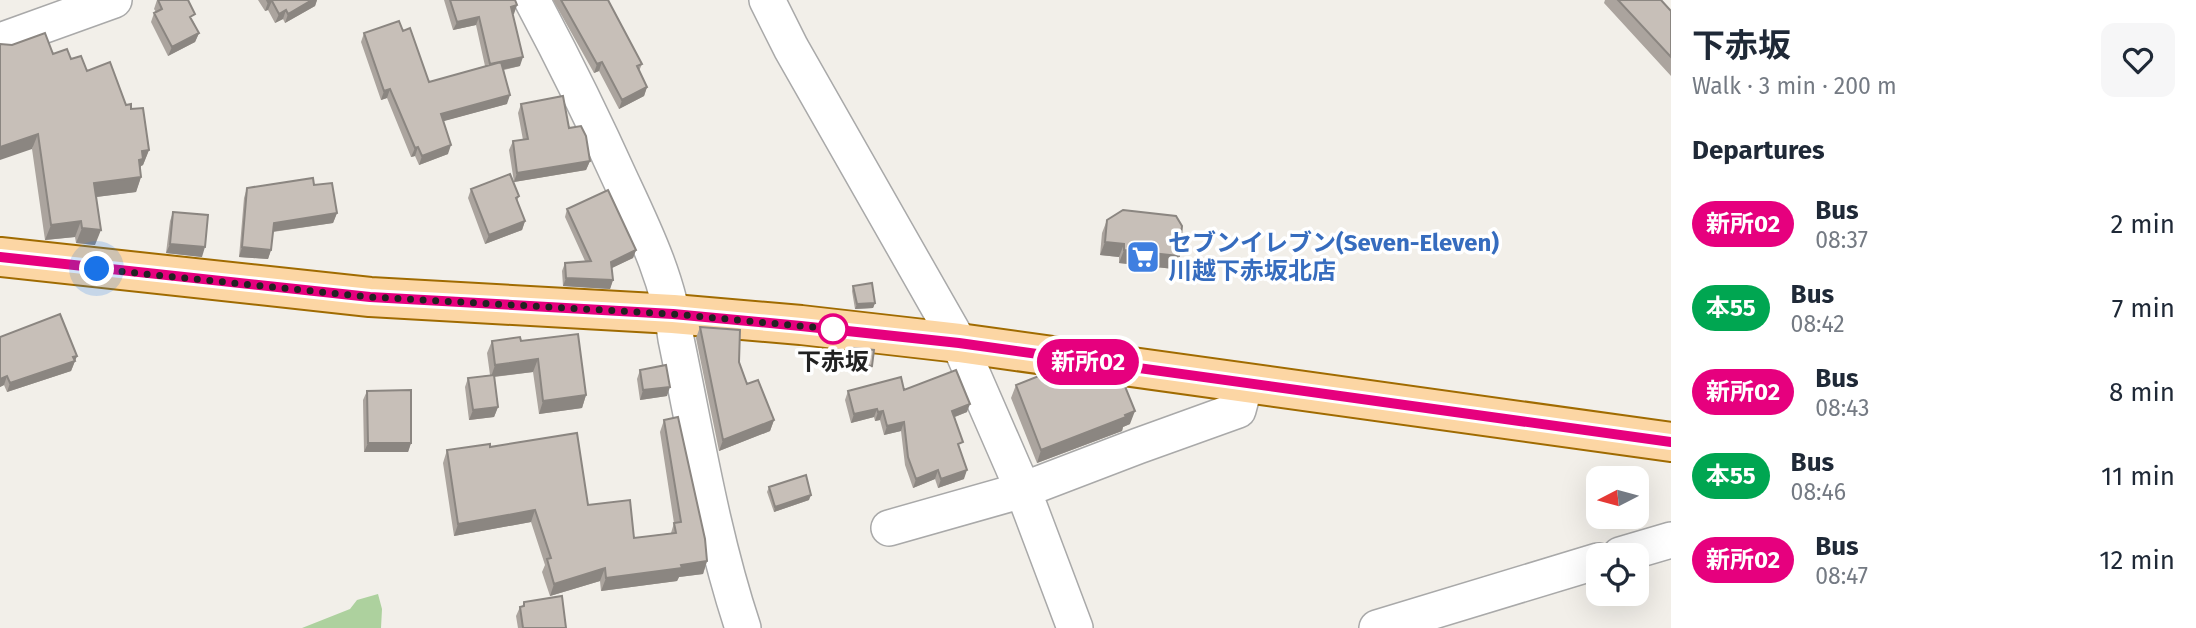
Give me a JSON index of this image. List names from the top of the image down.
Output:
{
  "places": {
    "supermarket": ["セブンイレブン(Seven-Eleven) 川越下赤坂北店"],
    "other": ["下赤坂"]
  },
  "lines": ["bus line 新所02"],
  "north": "left",
  "page": {
    "on_map": "新所02",
    "heading": [
      ["下赤坂", "Walk · 3 min · 200 m"],
      "Departures"
    ],
    "list": [
      {
        "mark": "新所02",
        "name": "Bus",
        "note": "08:37",
        "value": "2 min"
      },
      {
        "mark": "本55",
        "name": "Bus",
        "note": "08:42",
        "value": "7 min"
      },
      {
        "mark": "新所02",
        "name": "Bus",
        "note": "08:43",
        "value": "8 min"
      },
      {
        "mark": "本55",
        "name": "Bus",
        "note": "08:46",
        "value": "11 min"
      },
      {
        "mark": "新所02",
        "name": "Bus",
        "note": "08:47",
        "value": "12 min"
      }
    ]
  }
}
